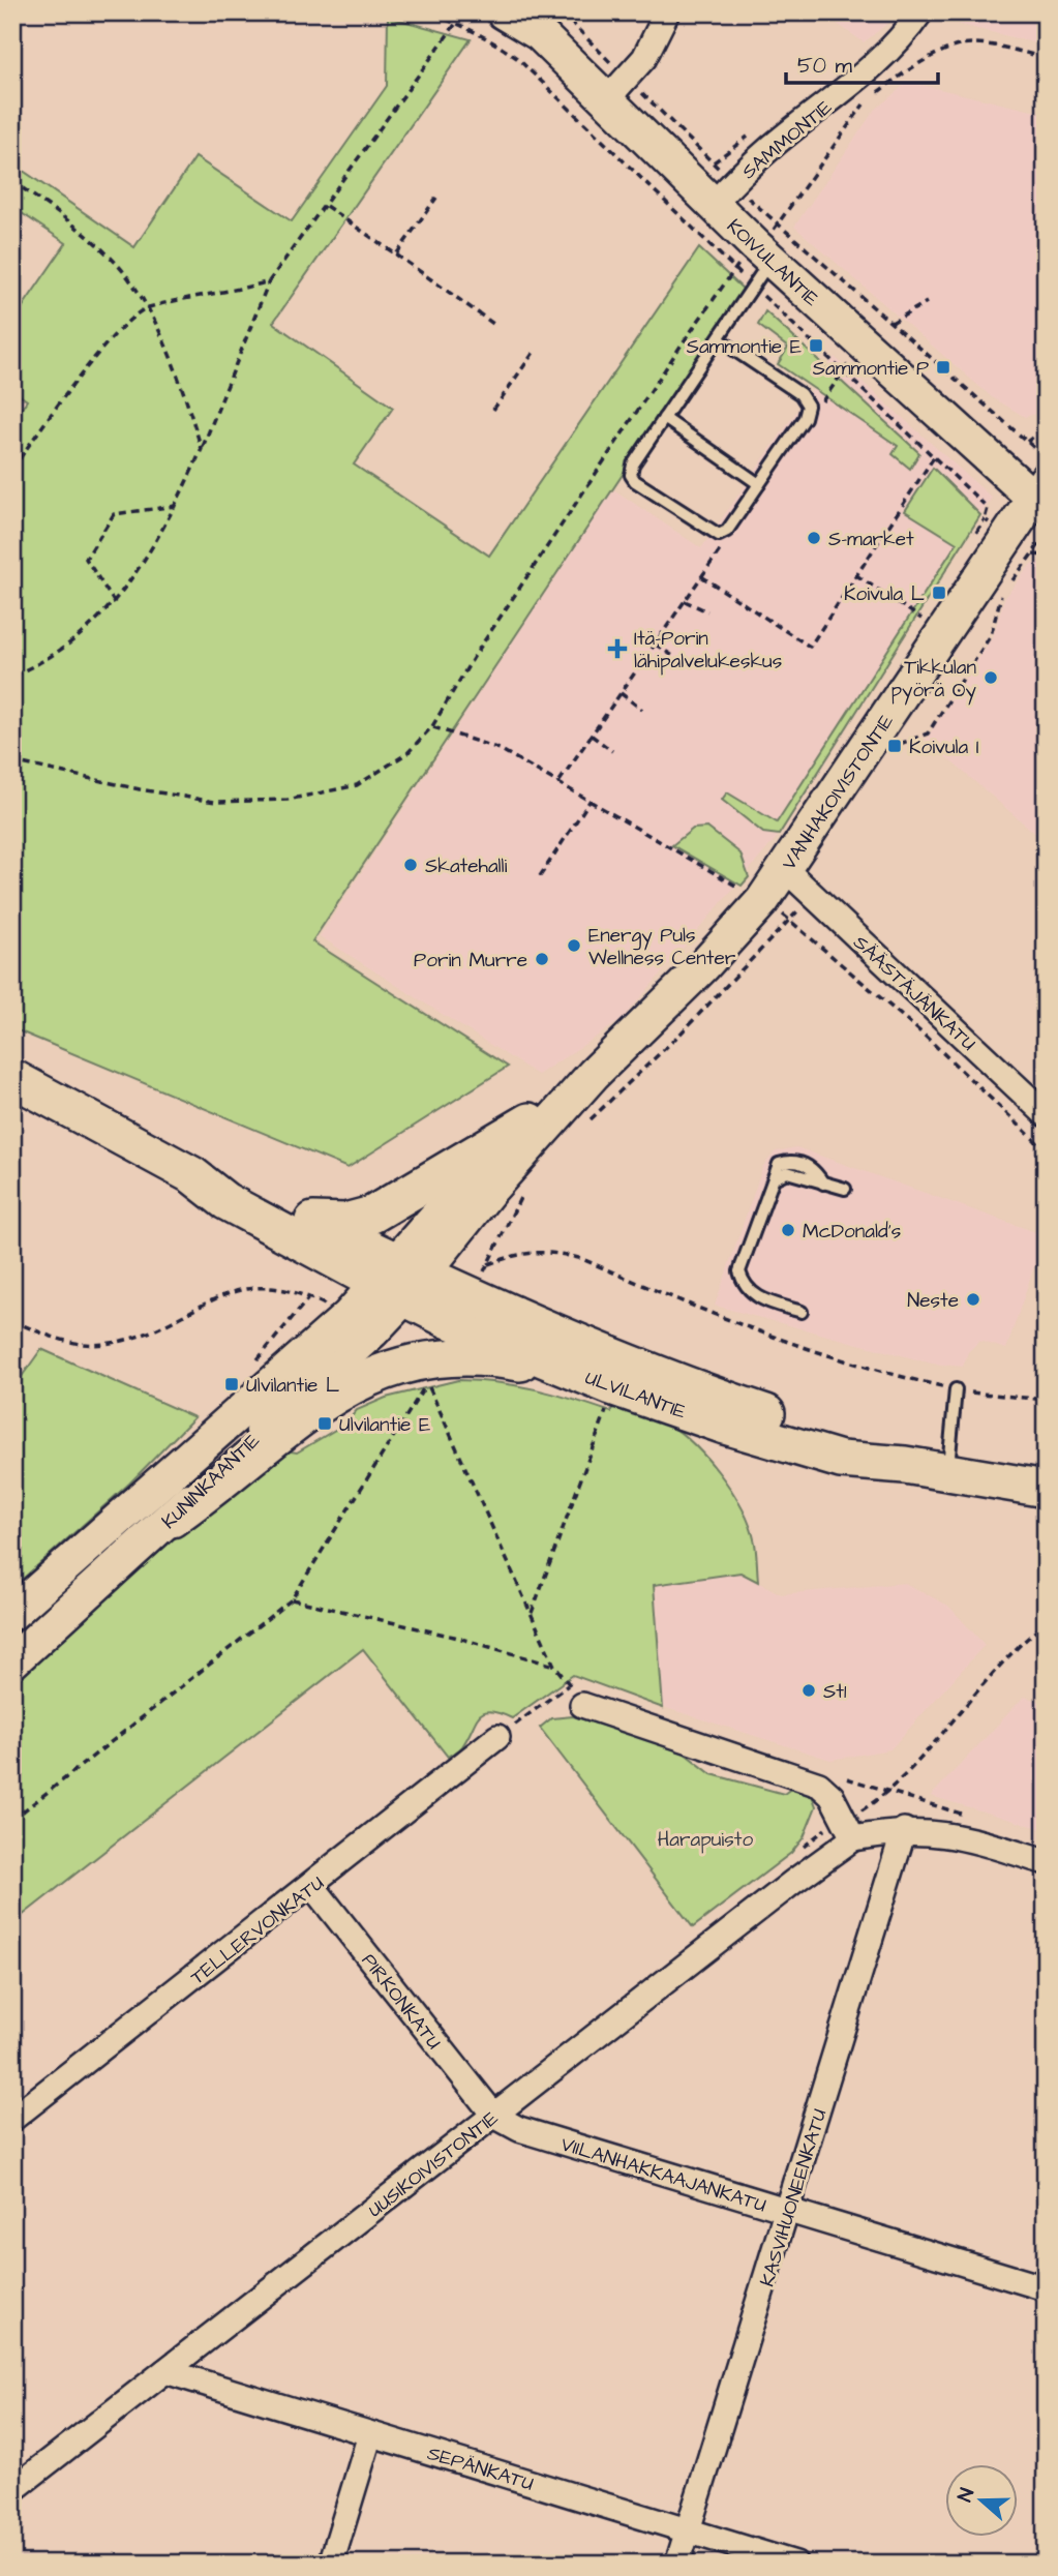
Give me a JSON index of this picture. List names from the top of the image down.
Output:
{
  "streets": {
    "main road": [
      "KOIVULANTIE",
      "VANHAKOIVISTONTIE",
      "ULVILANTIE",
      "KUNINKAANTIE"
    ],
    "street": [
      "SAMMONTIE",
      "SÄÄSTÄJÄNKATU",
      "TELLERVONKATU",
      "PIRKONKATU",
      "UUSIKOIVISTONTIE",
      "VIILANHAKKAAJANKATU",
      "KASVIHUONEENKATU",
      "SEPÄNKATU"
    ]
  },
  "crossings": [
    ["SAMMONTIE", "KOIVULANTIE"],
    ["KOIVULANTIE", "VANHAKOIVISTONTIE"],
    ["VANHAKOIVISTONTIE", "SÄÄSTÄJÄNKATU"],
    ["VANHAKOIVISTONTIE", "ULVILANTIE"],
    ["VANHAKOIVISTONTIE", "KUNINKAANTIE"],
    ["ULVILANTIE", "KUNINKAANTIE"],
    ["TELLERVONKATU", "PIRKONKATU"],
    ["PIRKONKATU", "UUSIKOIVISTONTIE"],
    ["PIRKONKATU", "VIILANHAKKAAJANKATU"],
    ["UUSIKOIVISTONTIE", "VIILANHAKKAAJANKATU"],
    ["UUSIKOIVISTONTIE", "SEPÄNKATU"],
    ["VIILANHAKKAAJANKATU", "KASVIHUONEENKATU"],
    ["KASVIHUONEENKATU", "SEPÄNKATU"]
  ],
  "parks": ["Harapuisto"],
  "places": {
    "transit": [
      "Sammontie E",
      "Sammontie P",
      "Koivula L",
      "Koivula I",
      "Ulvilantie L",
      "Ulvilantie E"
    ],
    "other": [
      "S-market",
      "Tikkulan pyörä Oy",
      "Skatehalli",
      "Energy Puls Wellness Center",
      "Porin Murre",
      "McDonald's",
      "Neste",
      "St1"
    ],
    "health": ["Itä-Porin lähipalvelukeskus"]
  },
  "scale_bar": "50 m",
  "north": "left"
}
